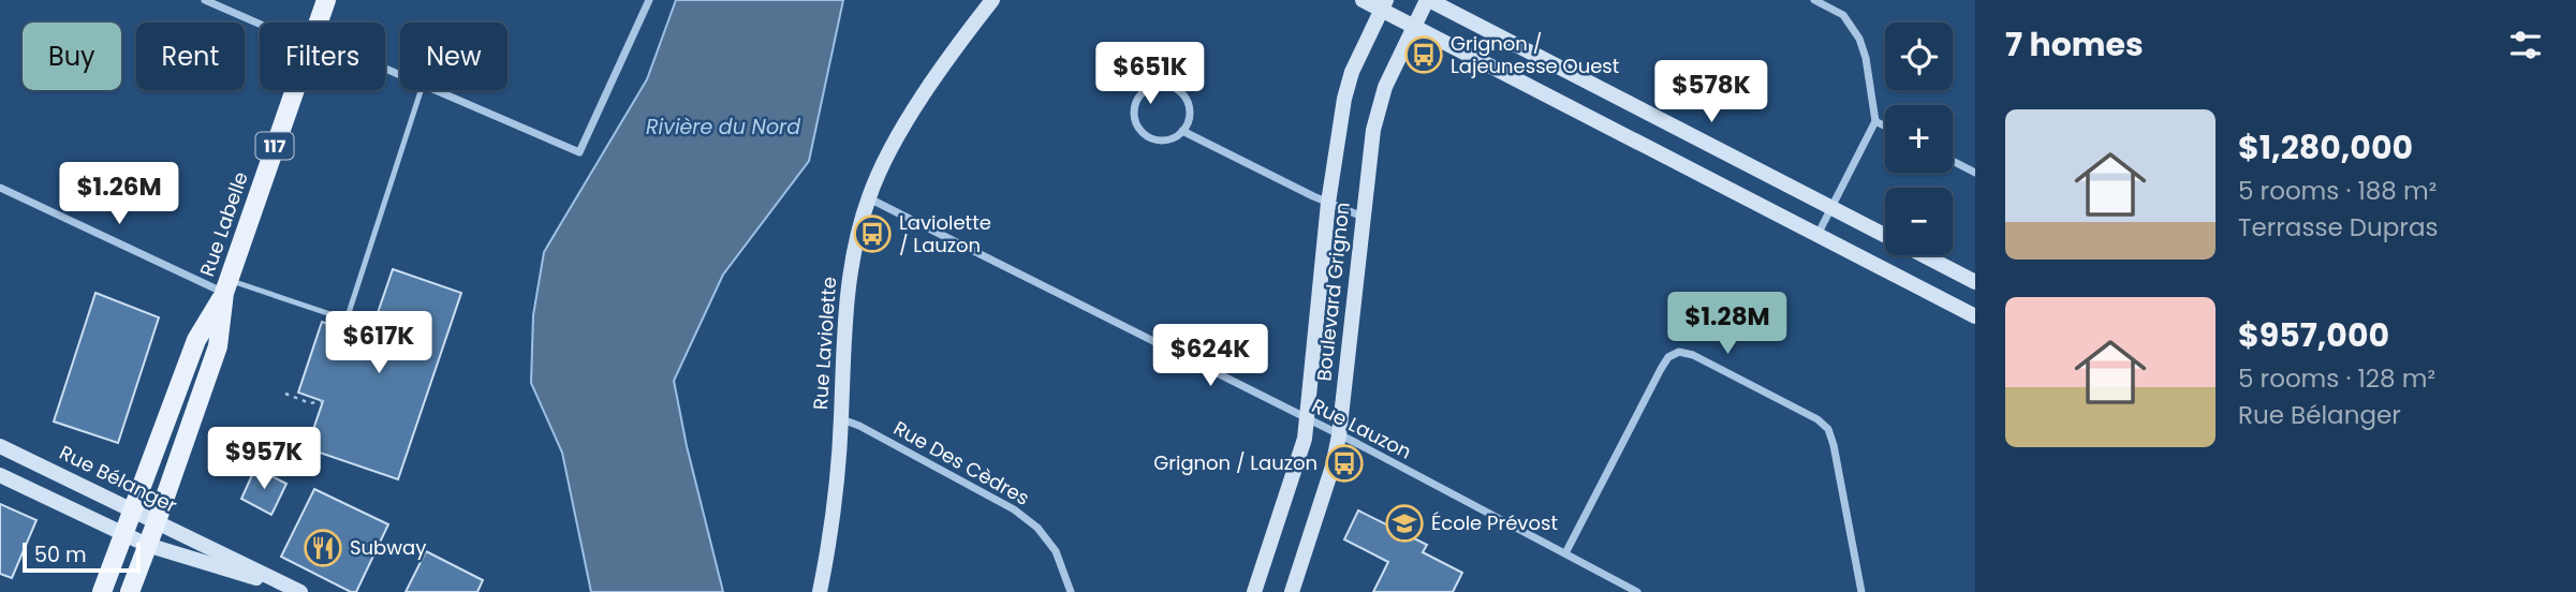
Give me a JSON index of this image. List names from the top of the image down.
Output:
{
  "streets": {
    "main road": ["117", "Rue Labelle"],
    "street": [
      "Boulevard Grignon",
      "Rue Laviolette",
      "Rue Lauzon",
      "Rue Des Cèdres",
      "Rue Bélanger"
    ]
  },
  "crossings": [
    ["117", "Rue Labelle"],
    ["117", "Rue Bélanger"],
    ["Rue Labelle", "Rue Bélanger"],
    ["Boulevard Grignon", "Rue Lauzon"],
    ["Rue Laviolette", "Rue Lauzon"],
    ["Rue Laviolette", "Rue Des Cèdres"]
  ],
  "water": ["Rivière du Nord"],
  "places": {
    "bus stop": ["Grignon / Lajeunesse Ouest", "Laviolette / Lauzon", "Grignon / Lauzon"],
    "school or university": ["École Prévost"],
    "restaurant": ["Subway"]
  },
  "scale_bar": "50 m",
  "page": {
    "heading": "7 homes",
    "map_buttons": ["+", "−"],
    "chip": [
      "Buy",
      "Rent",
      "Filters",
      "New"
    ],
    "price": [
      "$651K",
      "$578K",
      "$1.26M",
      "$1.28M",
      "$617K",
      "$624K",
      "$957K"
    ],
    "list": [
      {
        "name": "$1,280,000",
        "note": "5 rooms · 188 m² · Terrasse Dupras"
      },
      {
        "name": "$957,000",
        "note": "5 rooms · 128 m² · Rue Bélanger"
      }
    ],
    "scale": "50 m"
  }
}
